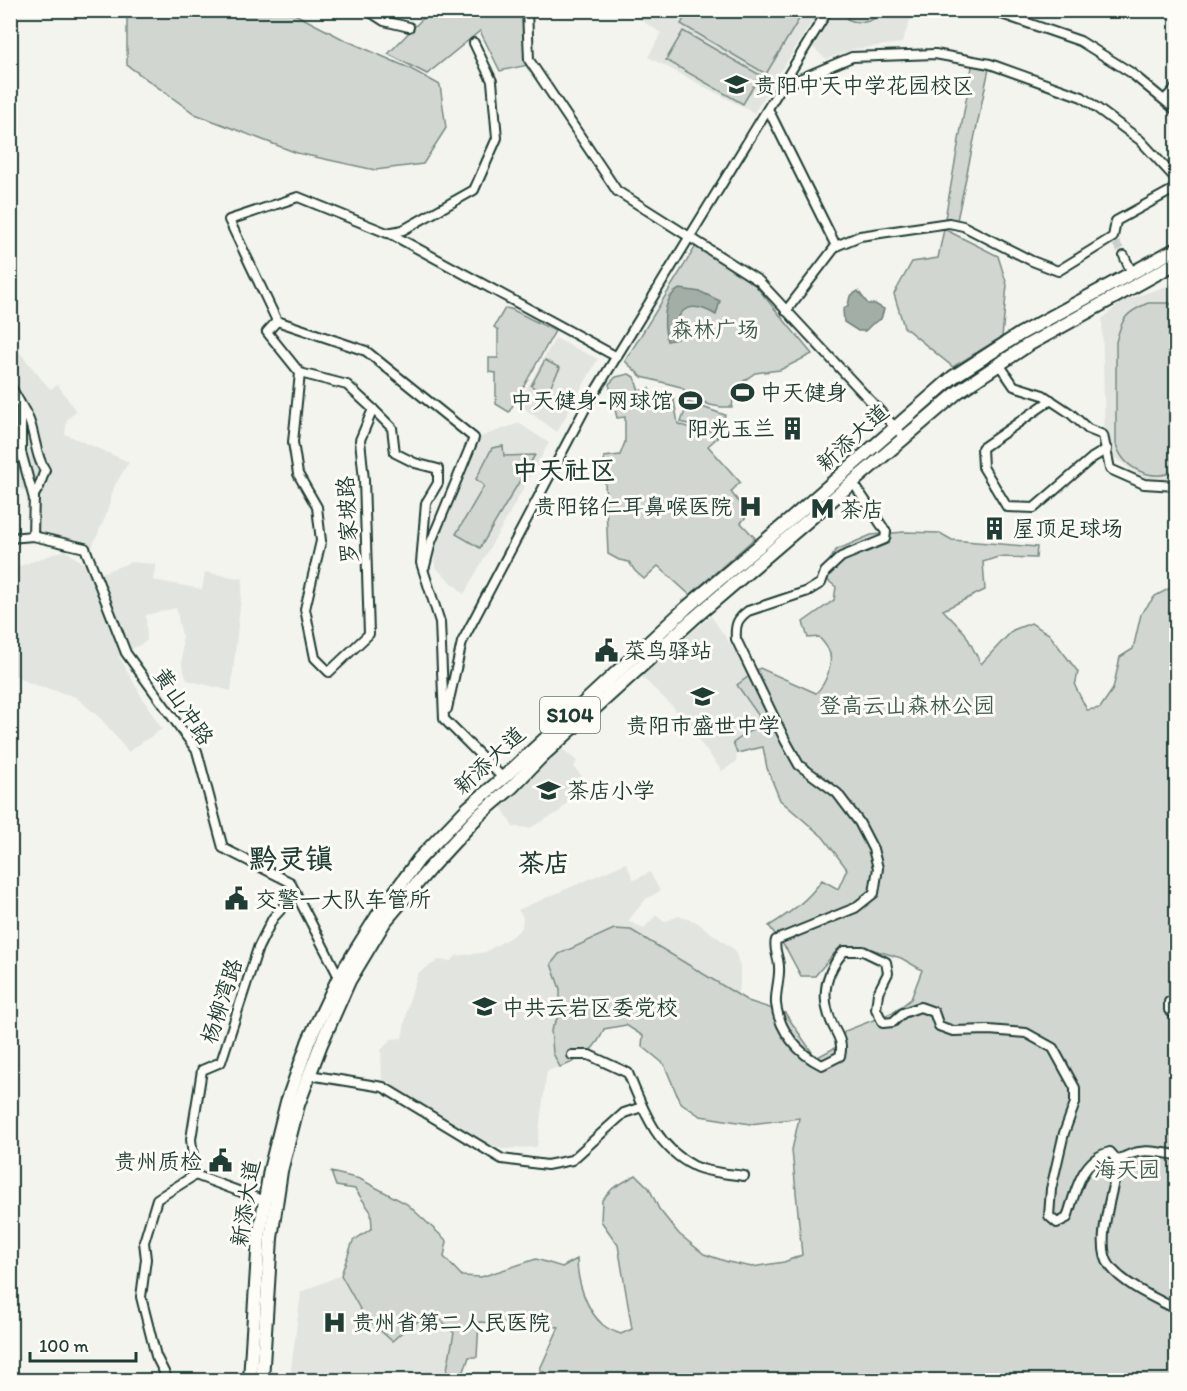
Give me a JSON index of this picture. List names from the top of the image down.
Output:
{
  "streets": {
    "main road": ["新添大道", "S104"],
    "street": ["罗家坡路", "黄山冲路", "杨柳湾路"]
  },
  "crossings": [
    ["新添大道", "黄山冲路"],
    ["黄山冲路", "杨柳湾路"]
  ],
  "districts": ["中天社区", "黔灵镇", "茶店"],
  "parks": ["森林广场", "登高云山森林公园", "海天园"],
  "places": {
    "school or university": [
      "贵阳中天中学花园校区",
      "贵阳市盛世中学",
      "茶店小学",
      "中共云岩区委党校"
    ],
    "sports": ["中天健身", "中天健身-网球馆"],
    "building": ["阳光玉兰", "屋顶足球场"],
    "hospital": ["贵阳铭仁耳鼻喉医院", "贵州省第二人民医院"],
    "metro station": ["茶店"],
    "public building": ["菜鸟驿站", "交警一大队车管所", "贵州质检"]
  },
  "scale_bar": "100 m"
}
